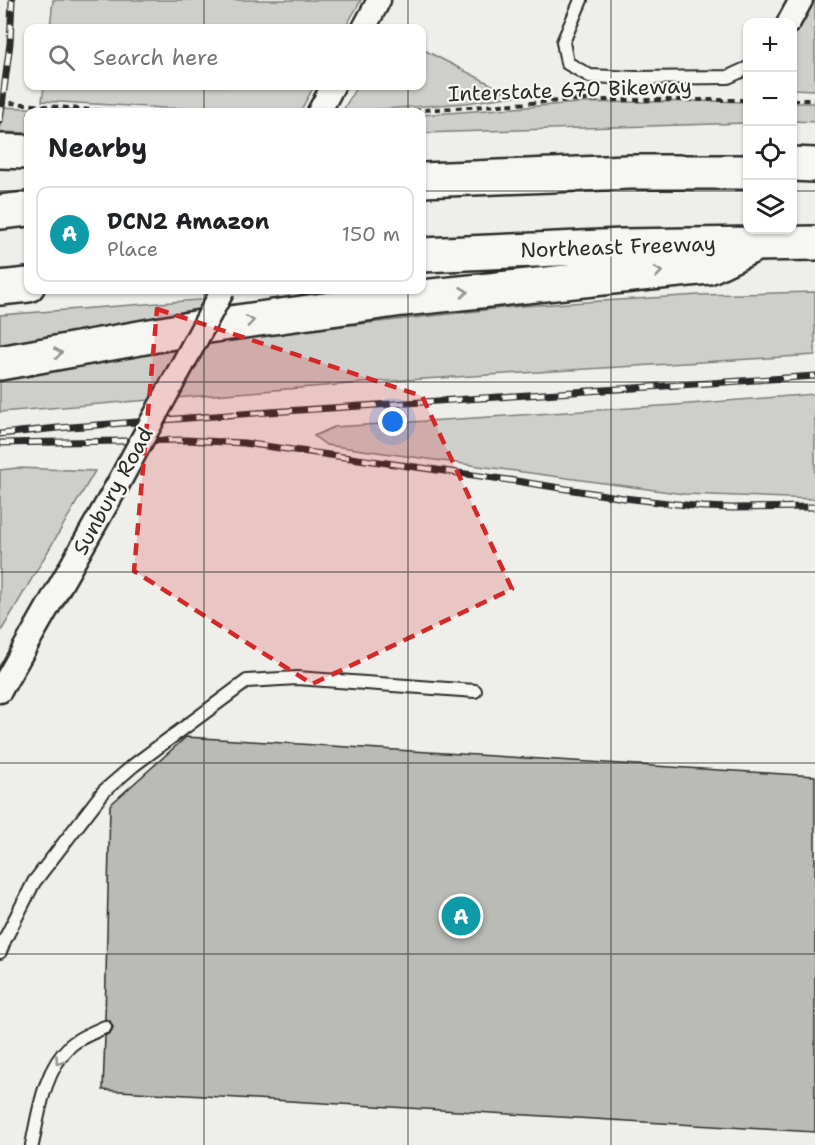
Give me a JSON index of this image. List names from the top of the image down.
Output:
{
  "streets": {
    "highway": ["Northeast Freeway"],
    "street": ["Sunbury Road"],
    "path": ["Interstate 670 Bikeway"]
  },
  "page": {
    "map_buttons": ["+", "−"],
    "search": "Search here",
    "heading": "Nearby",
    "list": [
      {
        "mark": "A",
        "name": "DCN2 Amazon",
        "note": "Place",
        "value": "150 m"
      }
    ],
    "pins": "A"
  }
}
